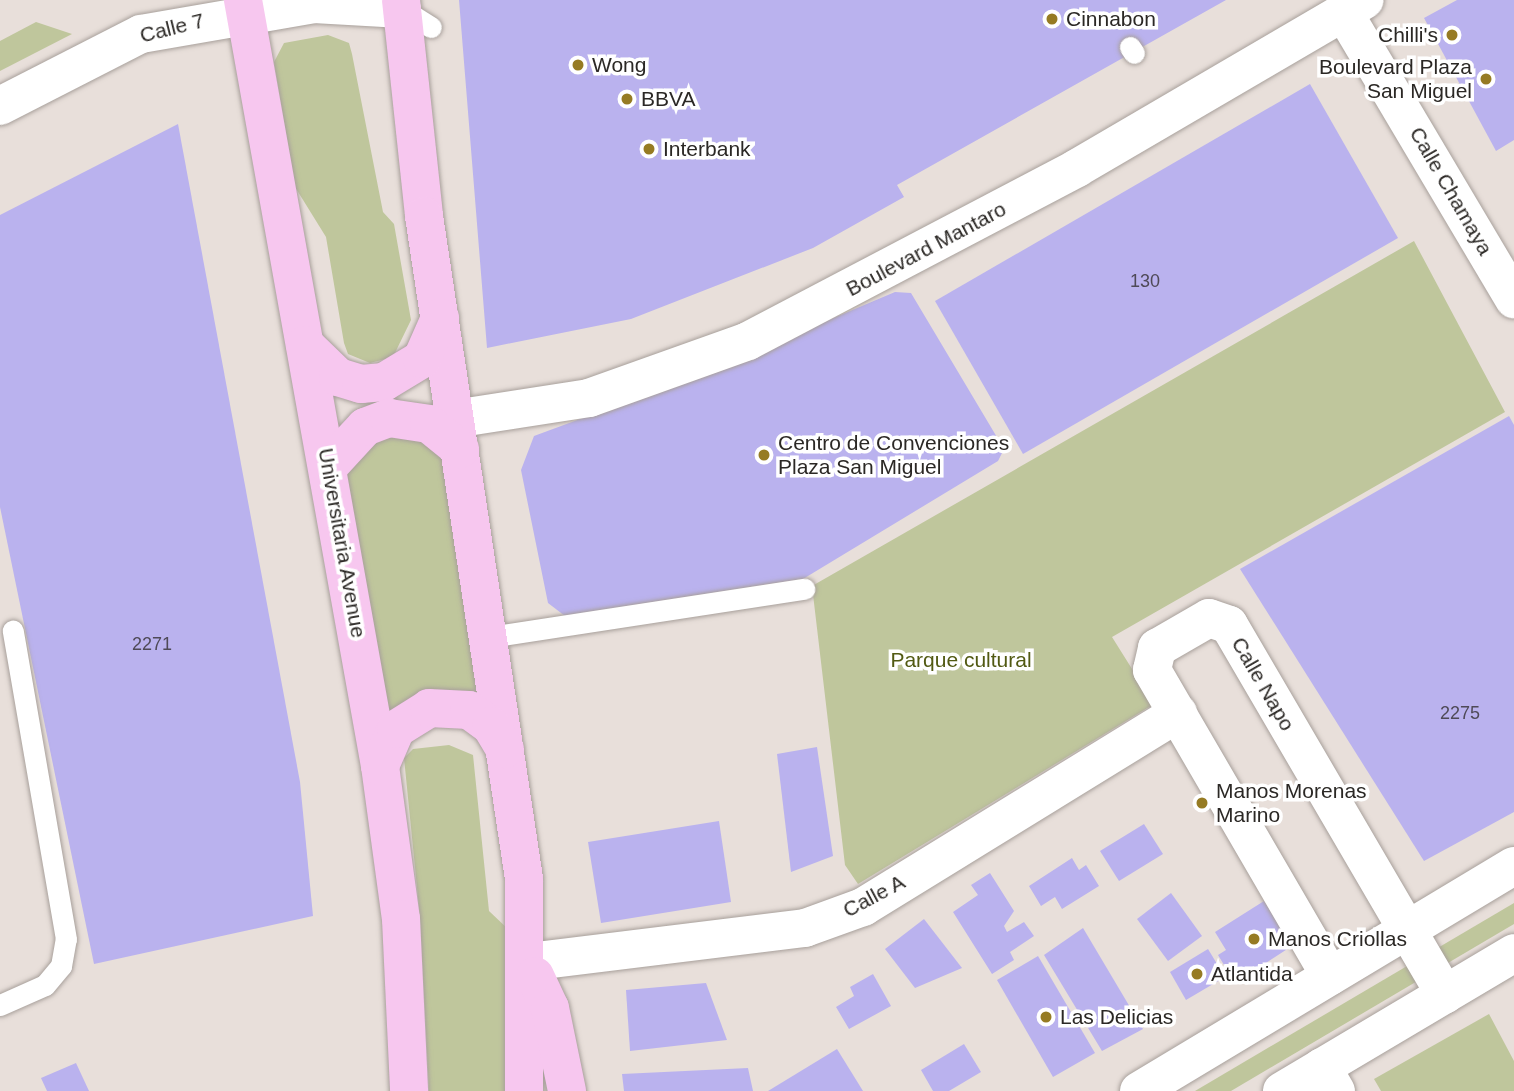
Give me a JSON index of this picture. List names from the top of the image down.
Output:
{
  "streets": {
    "main road": ["Universitaria Avenue"],
    "street": [
      "Calle 7",
      "Calle Chamaya",
      "Boulevard Mantaro",
      "Calle Napo",
      "Calle A"
    ]
  },
  "crossings": [
    ["Calle 7", "Universitaria Avenue"],
    ["Calle Chamaya", "Boulevard Mantaro"],
    ["Calle Napo", "Calle A"]
  ],
  "parks": ["Parque cultural"],
  "places": [
    "Cinnabon",
    "Chilli's",
    "Wong",
    "Boulevard Plaza San Miguel",
    "BBVA",
    "Interbank",
    "Centro de Convenciones Plaza San Miguel",
    "Manos Morenas Marino",
    "Manos Criollas",
    "Atlantida",
    "Las Delicias"
  ],
  "house_numbers": ["130", "2271", "2275"]
}
